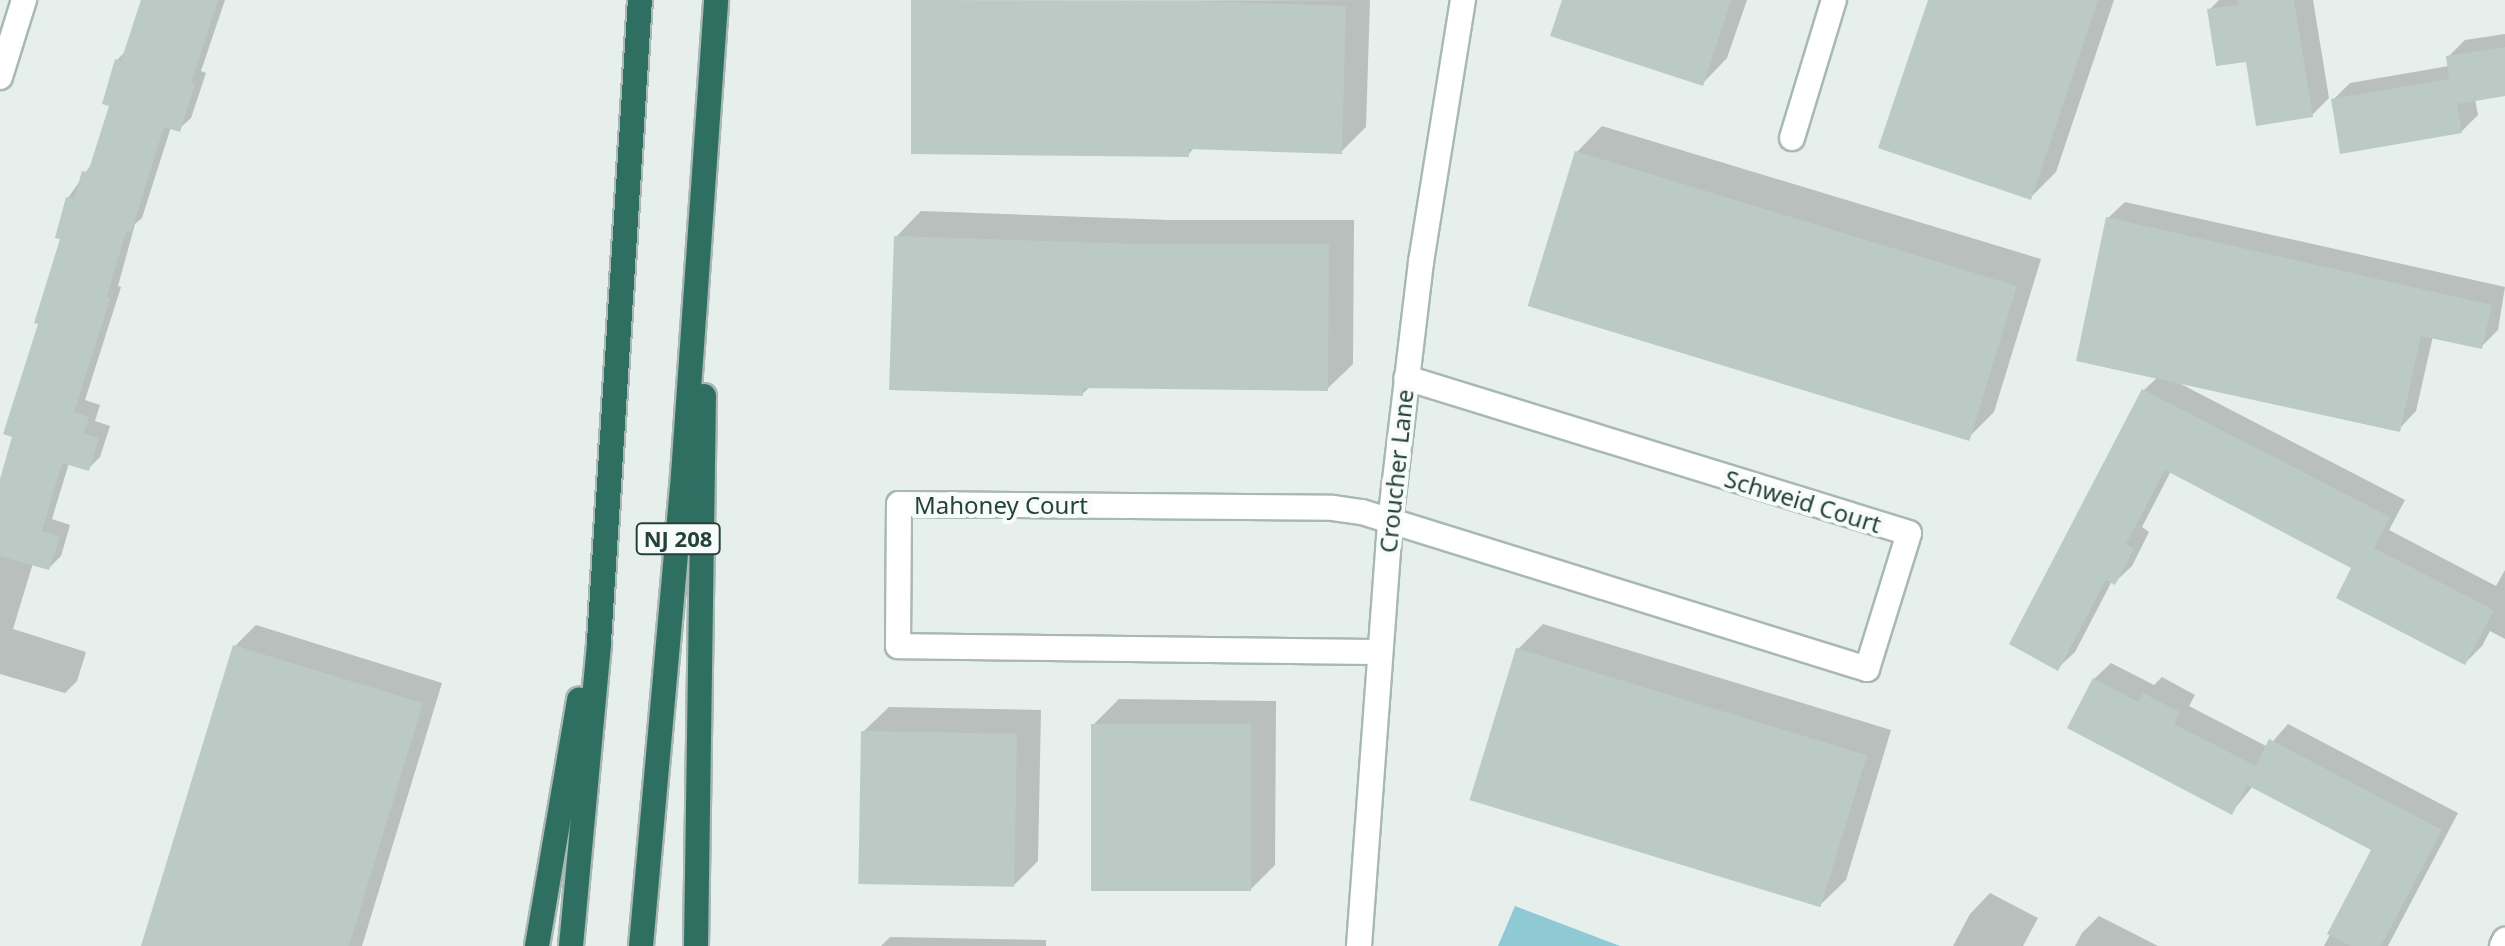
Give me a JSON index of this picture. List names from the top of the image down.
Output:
{
  "streets": {
    "highway": ["NJ 208"],
    "street": ["Croucher Lane", "Schweid Court", "Mahoney Court"]
  },
  "crossings": [
    ["Croucher Lane", "Schweid Court"],
    ["Croucher Lane", "Mahoney Court"],
    ["Schweid Court", "Mahoney Court"]
  ]
}
